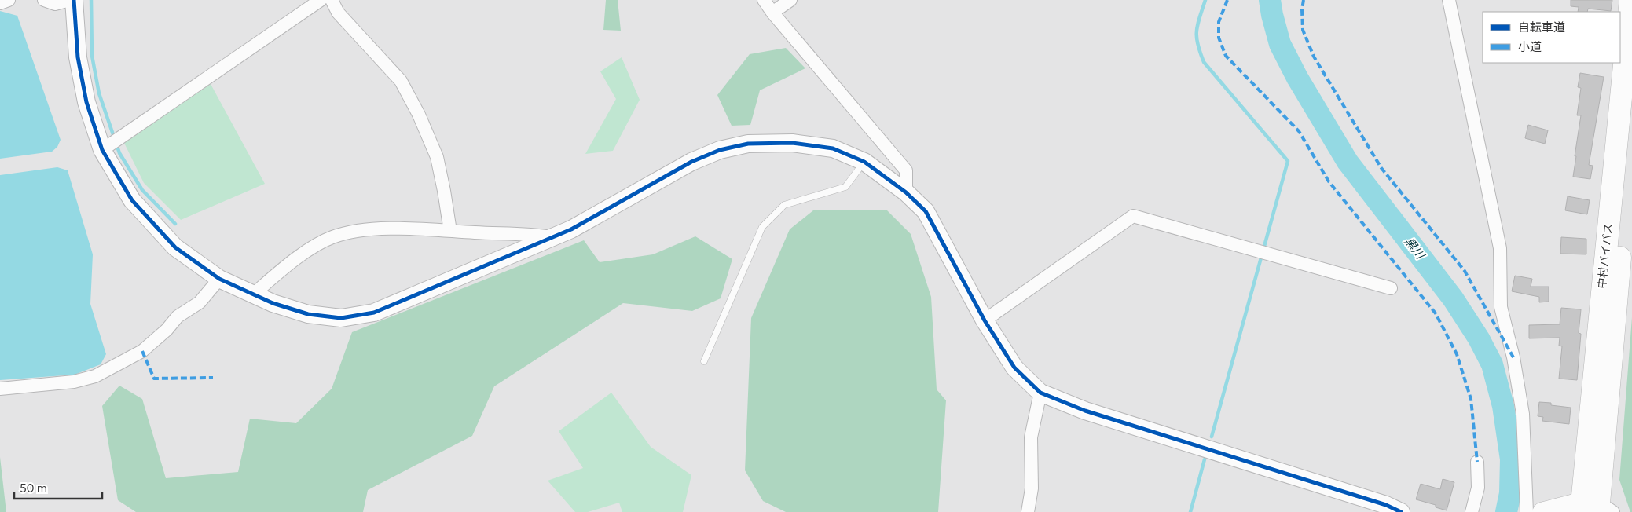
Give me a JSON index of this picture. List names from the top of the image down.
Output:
{
  "streets": {
    "highway": ["中村バイパス"]
  },
  "water": ["黒川"],
  "legend": ["自転車道", "小道"],
  "scale_bar": "50 m"
}
